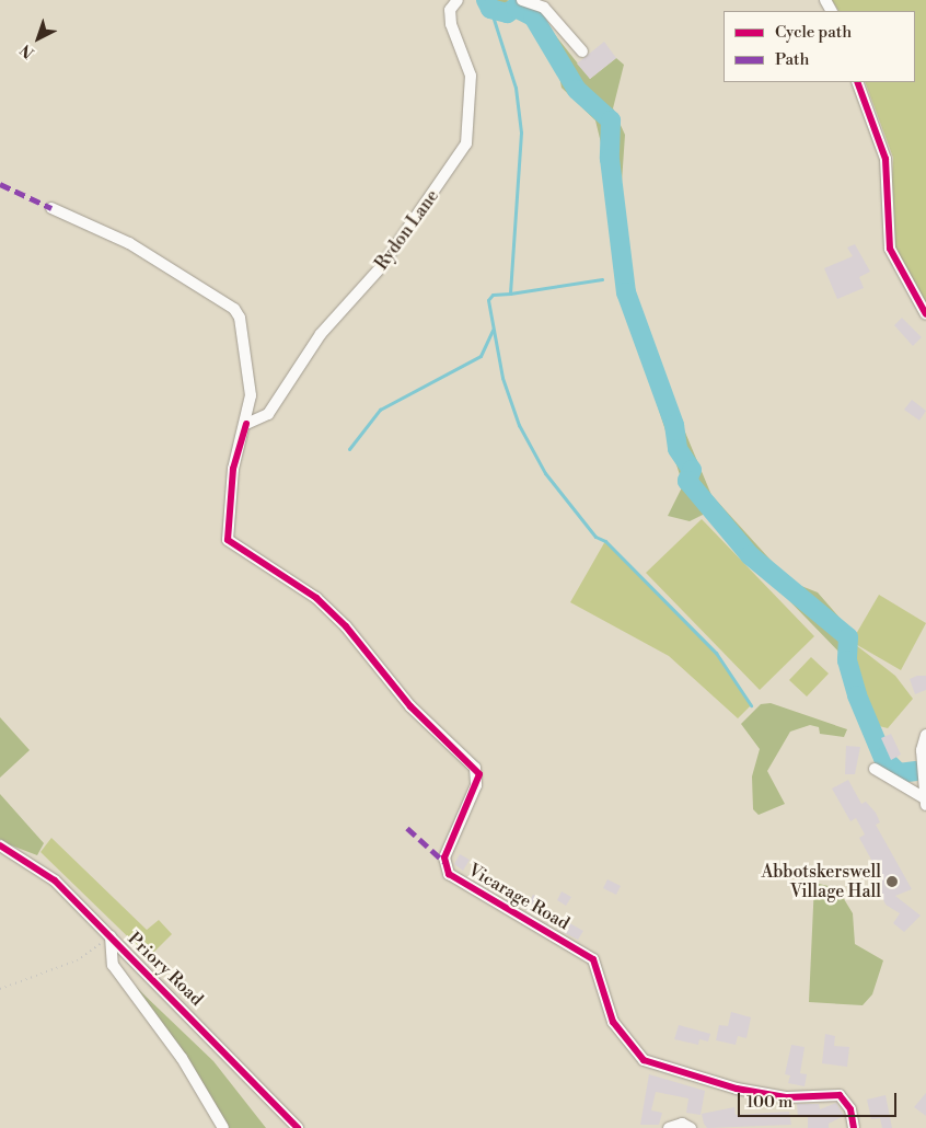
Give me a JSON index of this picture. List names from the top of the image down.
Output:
{
  "streets": {
    "street": ["Rydon Lane", "Vicarage Road", "Priory Road"]
  },
  "crossings": [
    ["Rydon Lane", "Vicarage Road"]
  ],
  "places": ["Abbotskerswell Village Hall"],
  "legend": ["Cycle path", "Path"],
  "scale_bar": "100 m",
  "north": "bottom left"
}
